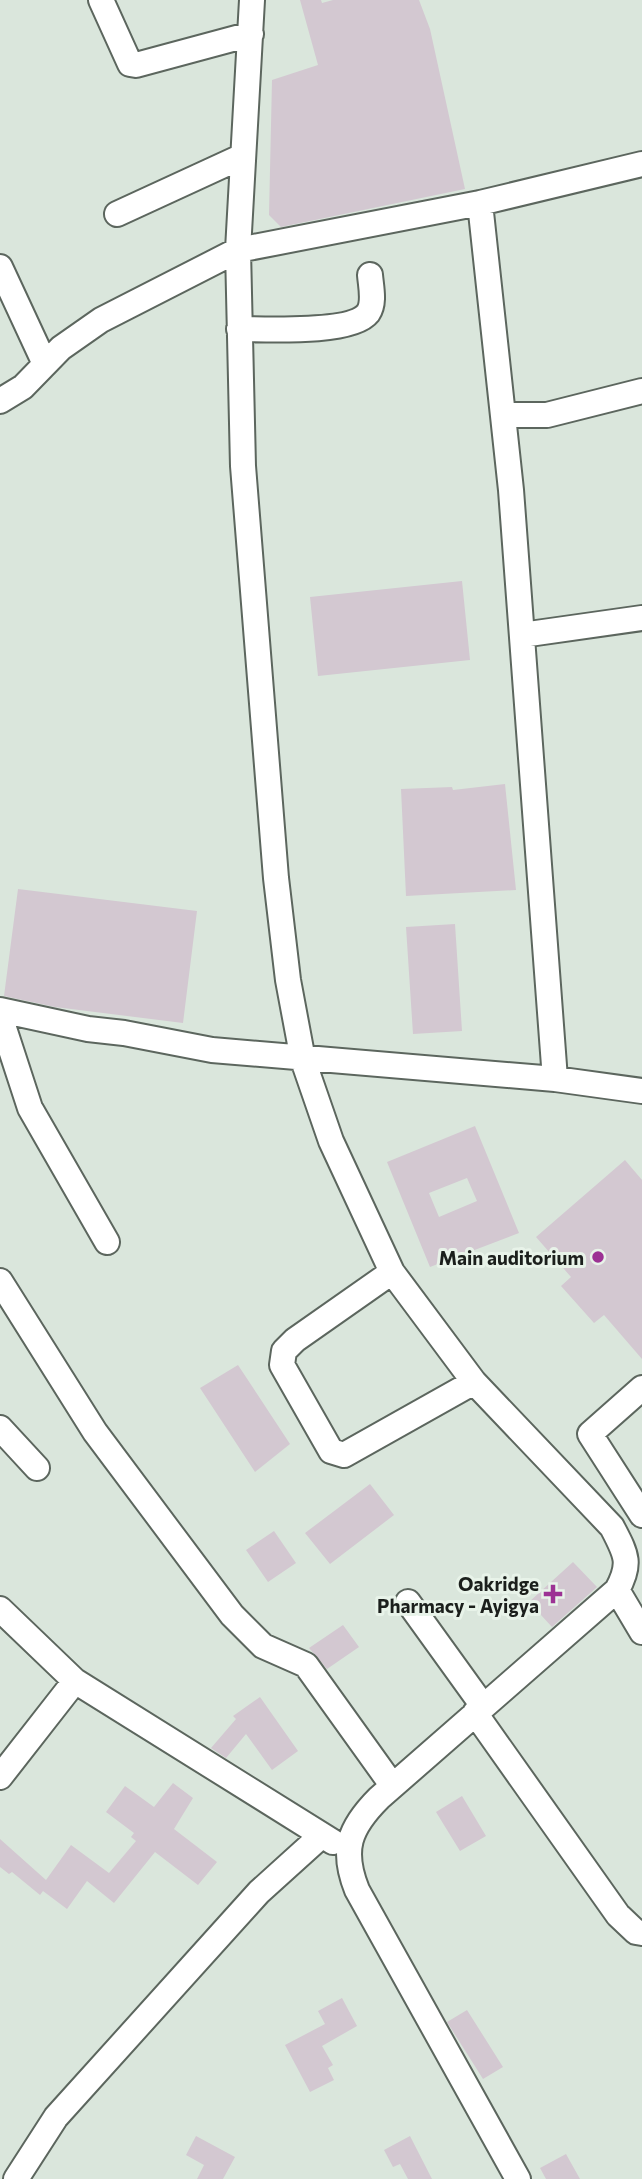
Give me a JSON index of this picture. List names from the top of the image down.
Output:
{
  "places": {
    "other": ["Main auditorium"],
    "health": ["Oakridge Pharmacy - Ayigya"]
  }
}
